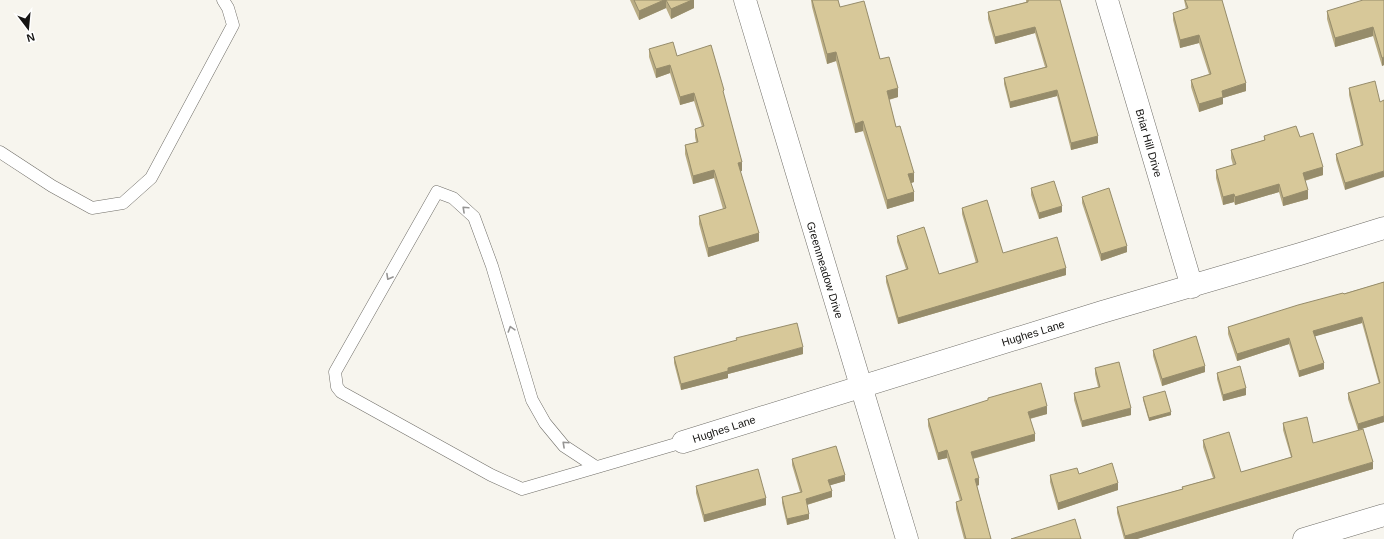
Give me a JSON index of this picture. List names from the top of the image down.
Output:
{
  "streets": {
    "street": ["Briar Hill Drive", "Greenmeadow Drive", "Hughes Lane"]
  },
  "crossings": [
    ["Briar Hill Drive", "Hughes Lane"],
    ["Greenmeadow Drive", "Hughes Lane"]
  ],
  "north": "bottom"
}
